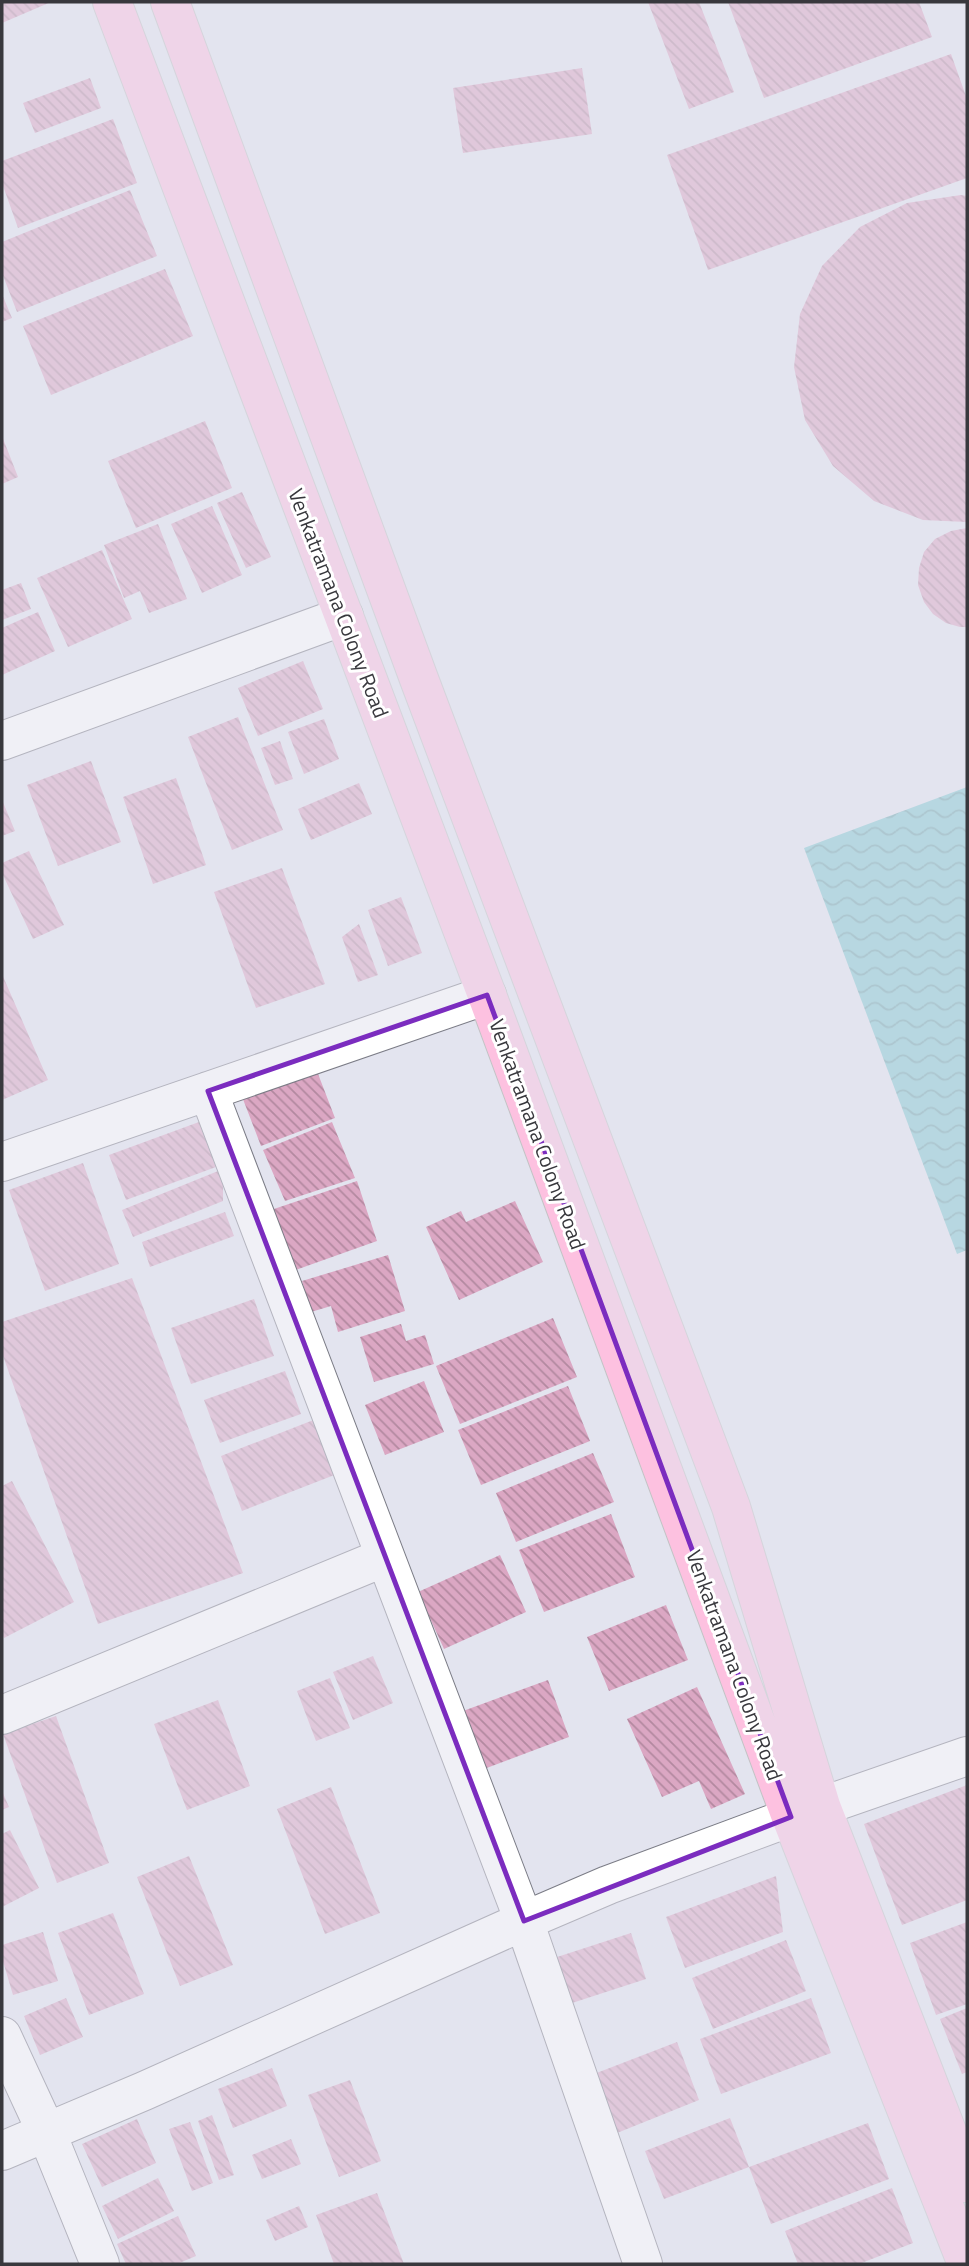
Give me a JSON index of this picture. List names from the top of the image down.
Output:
{
  "streets": {
    "main road": ["Venkatramana Colony Road"]
  }
}
